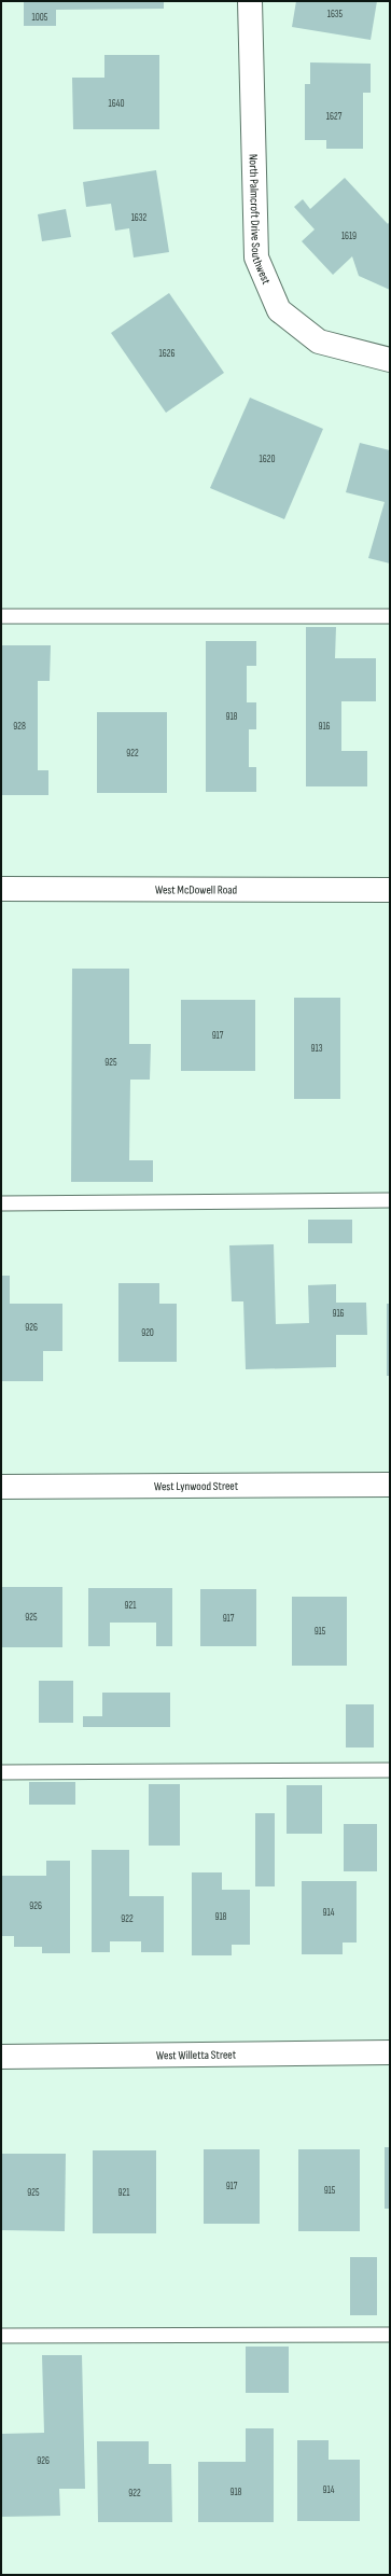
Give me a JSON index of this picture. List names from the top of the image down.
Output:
{
  "streets": {
    "street": [
      "North Palmcroft Drive Southwest",
      "West McDowell Road",
      "West Lynwood Street",
      "West Willetta Street"
    ]
  },
  "house_numbers": [
    "1635",
    "1005",
    "1640",
    "1627",
    "1632",
    "1619",
    "1626",
    "1620",
    "918",
    "928",
    "916",
    "922",
    "917",
    "913",
    "925",
    "916",
    "926",
    "920",
    "921",
    "925",
    "917",
    "915",
    "926",
    "914",
    "918",
    "922",
    "917",
    "915",
    "925",
    "921",
    "926",
    "914",
    "918",
    "922"
  ]
}
